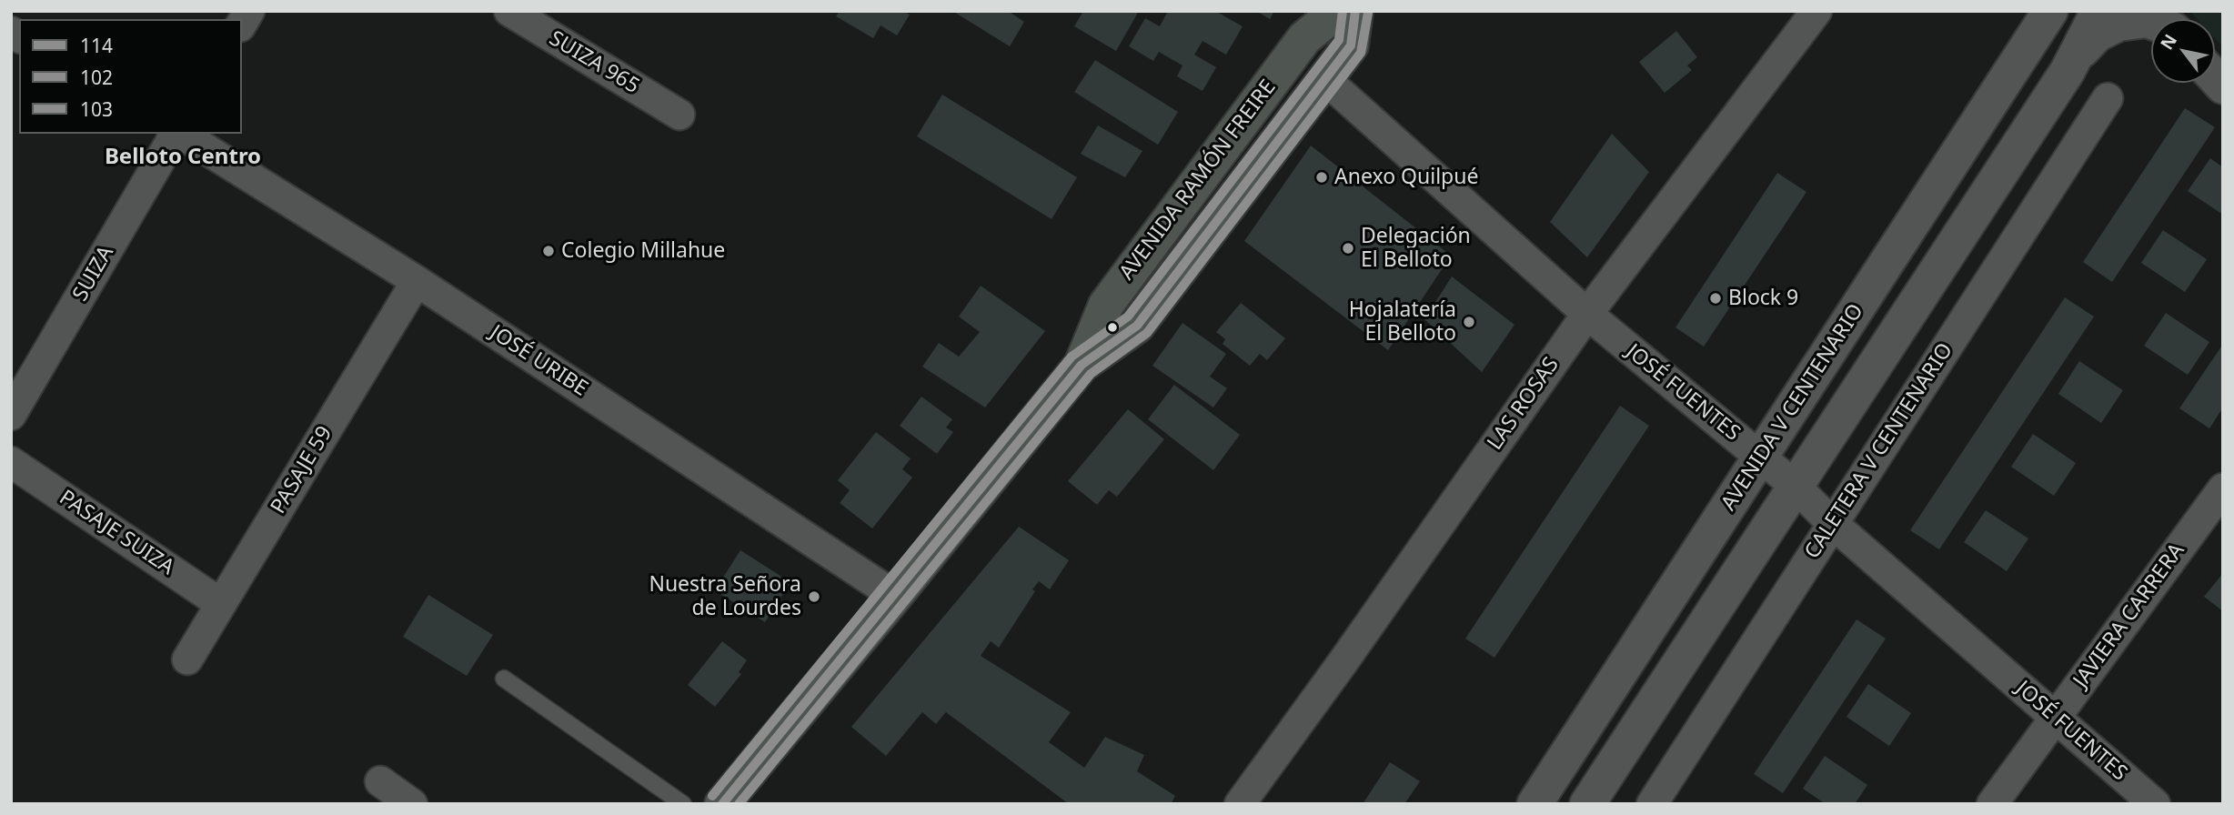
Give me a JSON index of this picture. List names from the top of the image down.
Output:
{
  "streets": {
    "main road": ["AVENIDA RAMÓN FREIRE", "AVENIDA V CENTENARIO"],
    "street": [
      "SUIZA 965",
      "SUIZA",
      "JOSÉ URIBE",
      "JOSÉ FUENTES",
      "LAS ROSAS",
      "CALETERA V CENTENARIO",
      "PASAJE 59",
      "PASAJE SUIZA",
      "JAVIERA CARRERA"
    ]
  },
  "crossings": [
    ["AVENIDA RAMÓN FREIRE", "JOSÉ URIBE"],
    ["AVENIDA RAMÓN FREIRE", "JOSÉ FUENTES"],
    ["JOSÉ URIBE", "PASAJE 59"],
    ["JOSÉ FUENTES", "LAS ROSAS"],
    ["JOSÉ FUENTES", "AVENIDA V CENTENARIO"],
    ["JOSÉ FUENTES", "CALETERA V CENTENARIO"],
    ["JOSÉ FUENTES", "JAVIERA CARRERA"],
    ["PASAJE 59", "PASAJE SUIZA"]
  ],
  "districts": ["Belloto Centro"],
  "places": [
    "Anexo Quilpué",
    "Delegación El Belloto",
    "Colegio Millahue",
    "Block 9",
    "Hojalatería El Belloto",
    "Nuestra Señora de Lourdes"
  ],
  "lines": ["transit line 114", "transit line 103", "transit line 102"],
  "legend": ["114", "102", "103"],
  "north": "top left"
}
